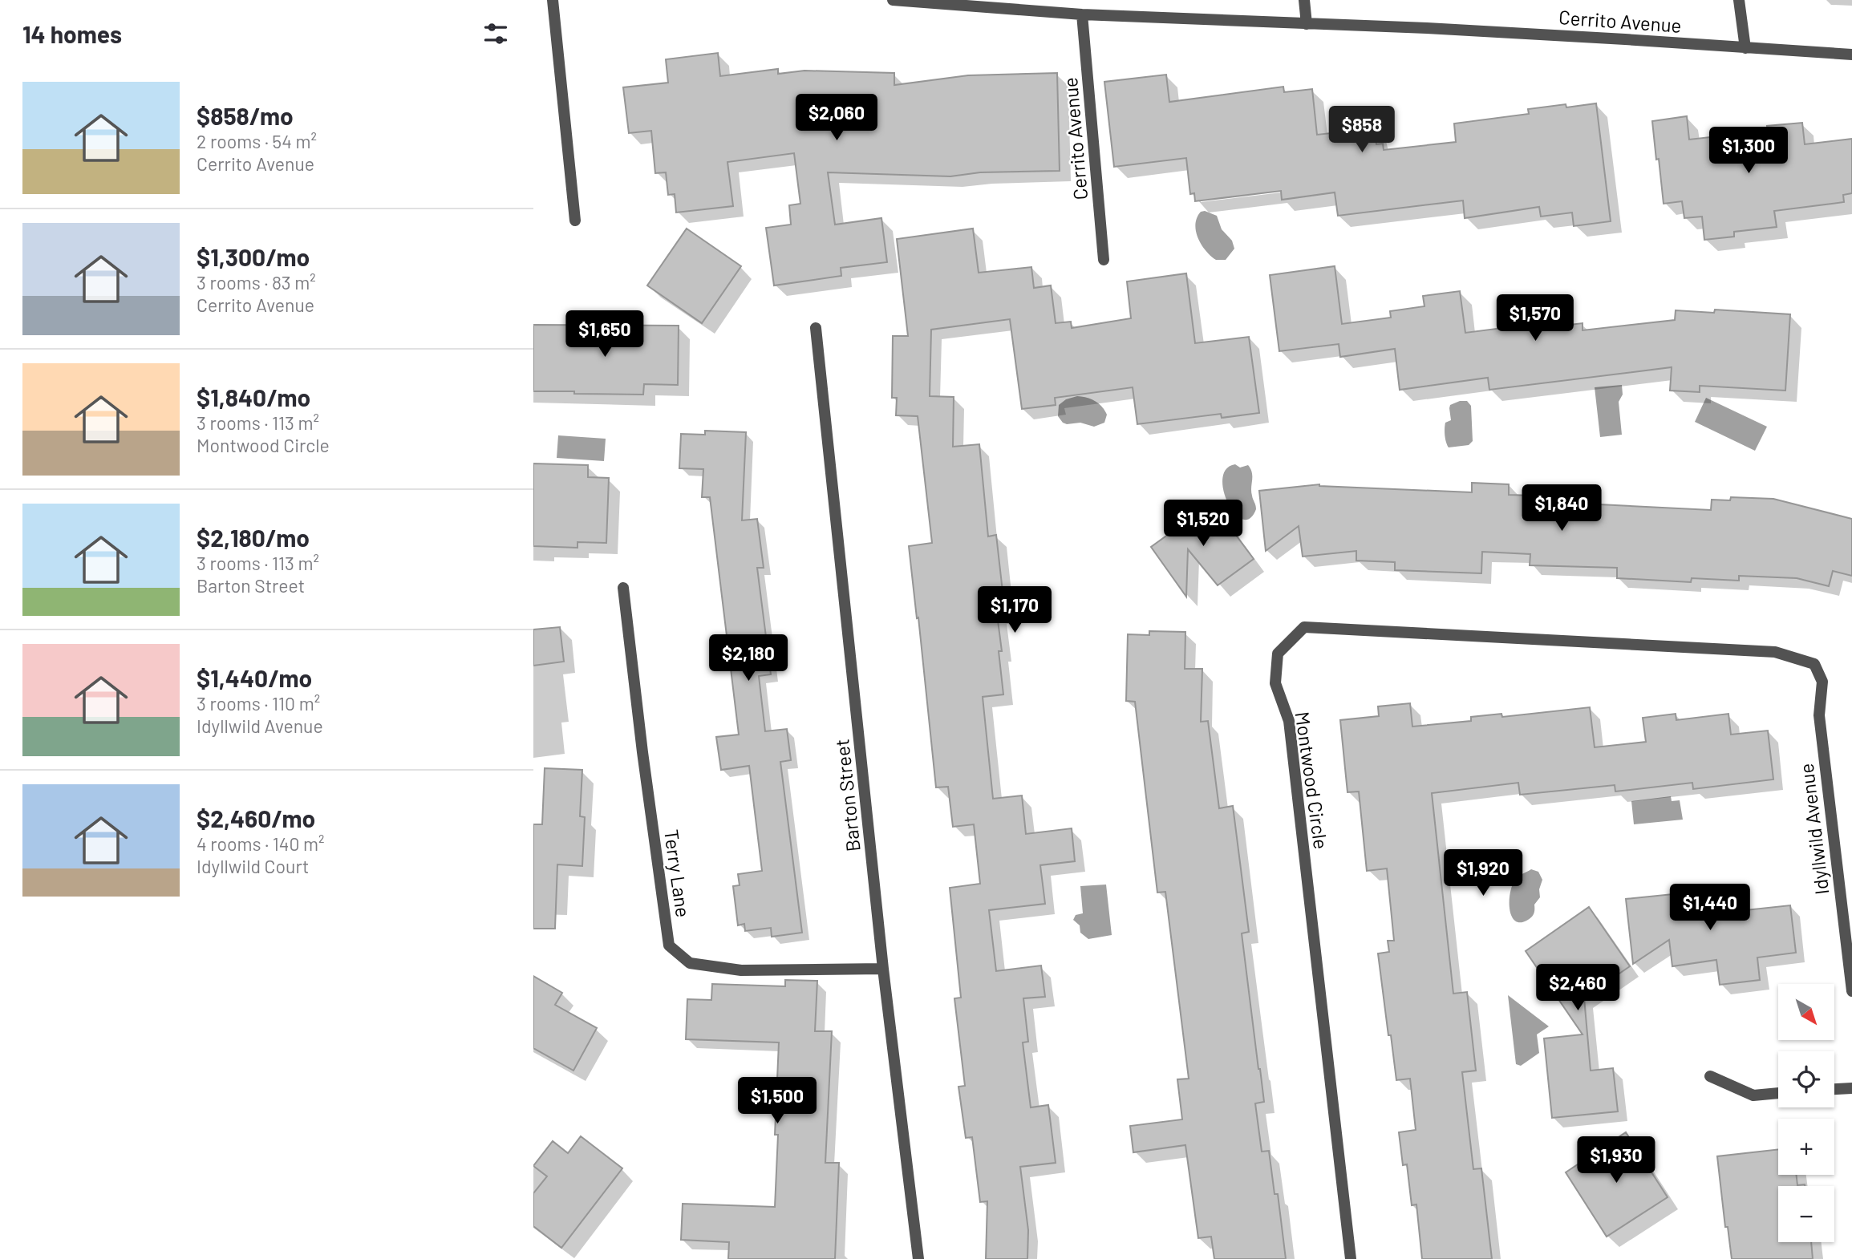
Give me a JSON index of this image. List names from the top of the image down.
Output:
{
  "streets": {
    "street": [
      "Cerrito Avenue",
      "Montwood Circle",
      "Barton Street",
      "Idyllwild Avenue",
      "Terry Lane"
    ]
  },
  "crossings": [
    ["Montwood Circle", "Idyllwild Avenue"],
    ["Barton Street", "Terry Lane"]
  ],
  "north": "bottom right",
  "page": {
    "heading": "14 homes",
    "list": [
      {
        "name": "$858/mo",
        "note": "2 rooms · 54 m² · Cerrito Avenue"
      },
      {
        "name": "$1,300/mo",
        "note": "3 rooms · 83 m² · Cerrito Avenue"
      },
      {
        "name": "$1,840/mo",
        "note": "3 rooms · 113 m² · Montwood Circle"
      },
      {
        "name": "$2,180/mo",
        "note": "3 rooms · 113 m² · Barton Street"
      },
      {
        "name": "$1,440/mo",
        "note": "3 rooms · 110 m² · Idyllwild Avenue"
      },
      {
        "name": "$2,460/mo",
        "note": "4 rooms · 140 m² · Idyllwild Court"
      }
    ],
    "price": [
      "$2,060",
      "$858",
      "$1,300",
      "$1,570",
      "$1,650",
      "$1,840",
      "$1,520",
      "$1,170",
      "$2,180",
      "$1,920",
      "$1,440",
      "$2,460",
      "$1,500",
      "$1,930"
    ],
    "map_buttons": ["+", "−"]
  }
}
